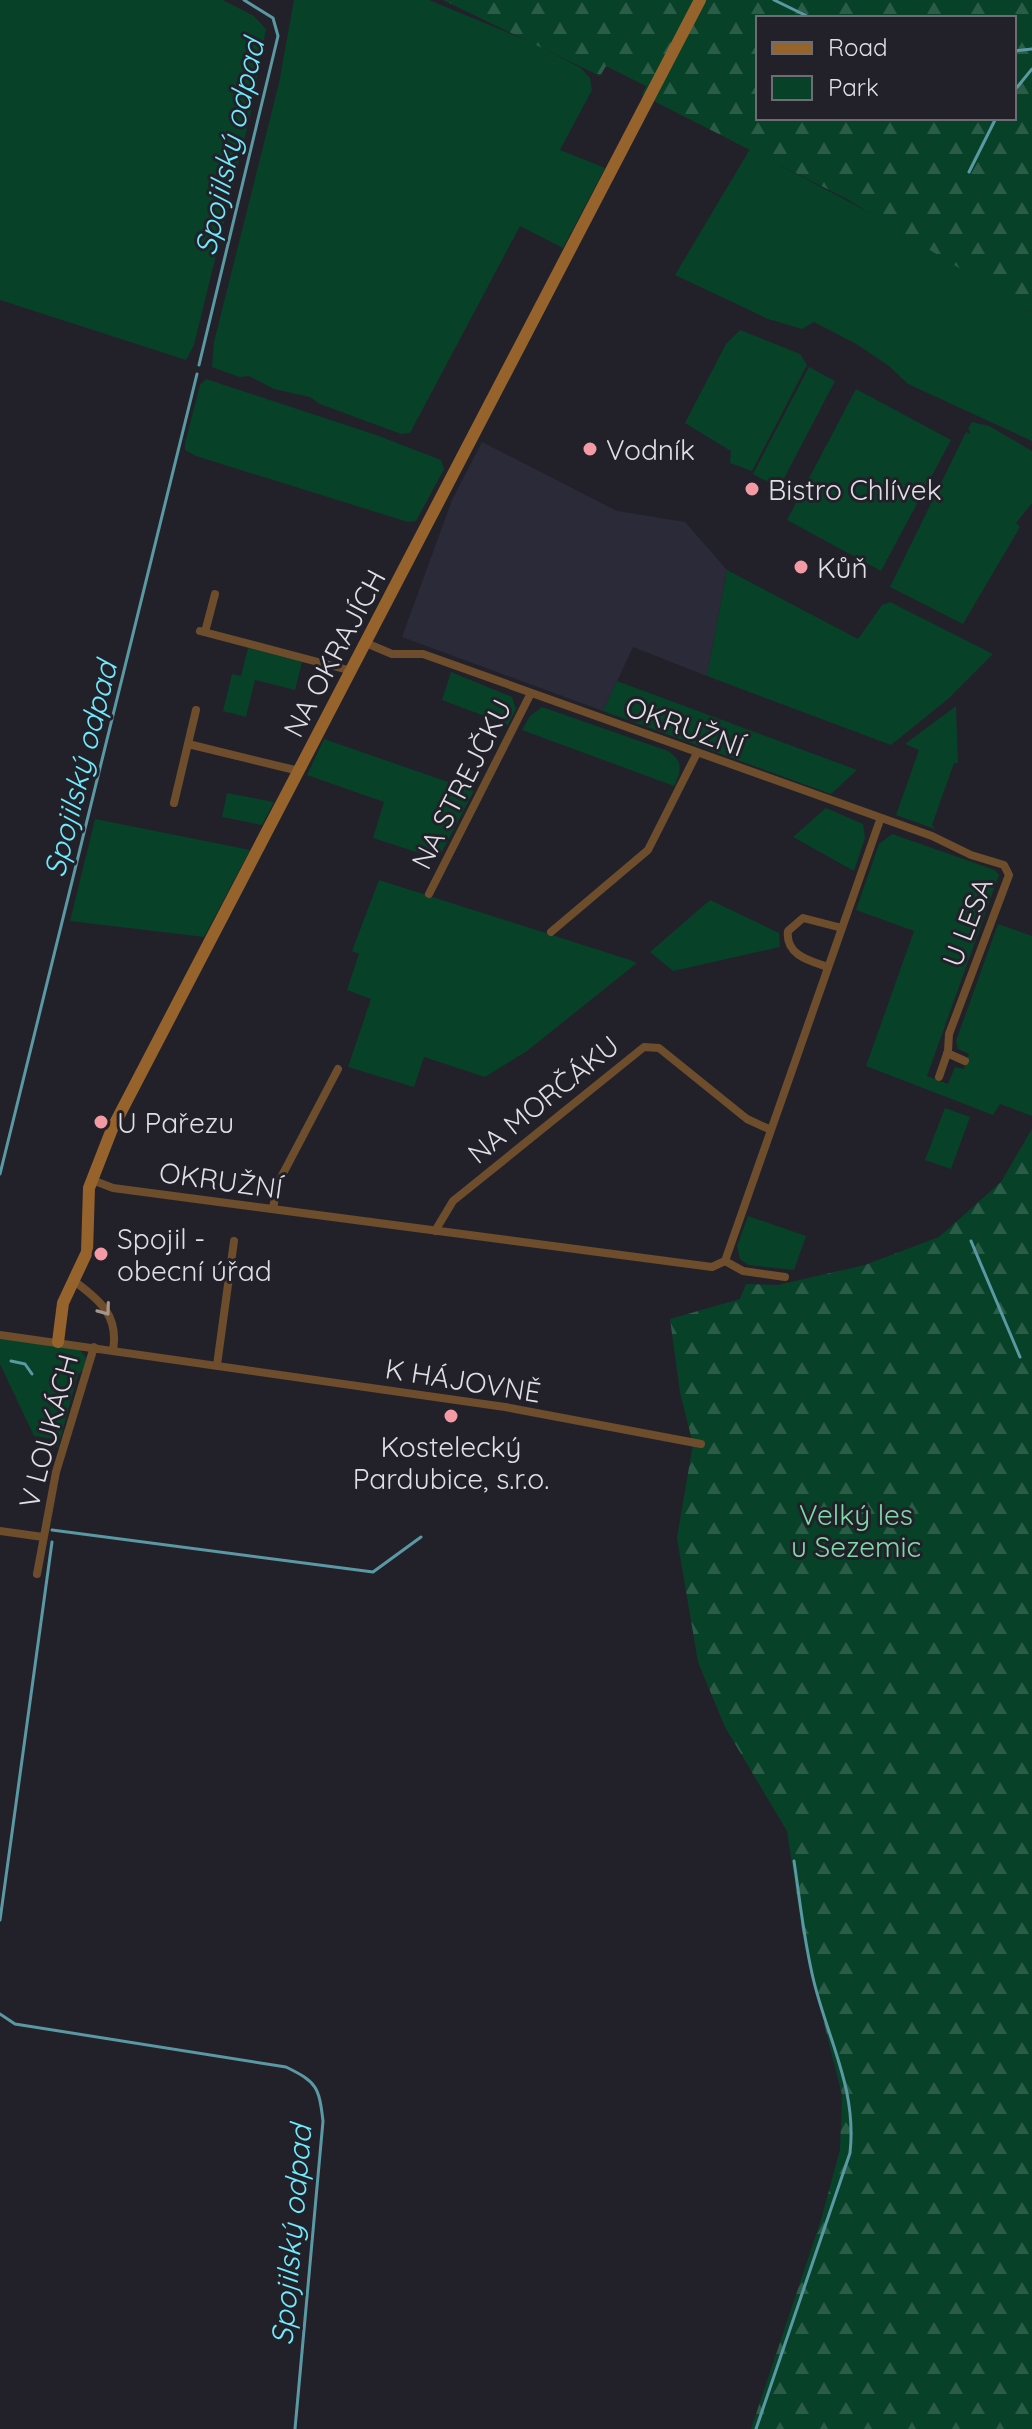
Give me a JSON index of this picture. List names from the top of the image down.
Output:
{
  "streets": {
    "street": [
      "NA OKRAJÍCH",
      "OKRUŽNÍ",
      "NA STREJČKU",
      "U LESA",
      "NA MORČÁKU",
      "K HÁJOVNĚ",
      "V LOUKÁCH"
    ]
  },
  "crossings": [
    ["NA OKRAJÍCH", "OKRUŽNÍ"],
    ["NA OKRAJÍCH", "K HÁJOVNĚ"],
    ["OKRUŽNÍ", "NA STREJČKU"],
    ["OKRUŽNÍ", "U LESA"],
    ["OKRUŽNÍ", "NA MORČÁKU"],
    ["K HÁJOVNĚ", "V LOUKÁCH"]
  ],
  "water": ["Spojilský odpad"],
  "parks": ["Velký les u Sezemic"],
  "places": [
    "Vodník",
    "Bistro Chlívek",
    "Kůň",
    "U Pařezu",
    "Spojil - obecní úřad",
    "Kostelecký Pardubice, s.r.o."
  ],
  "legend": ["Road", "Park"]
}
